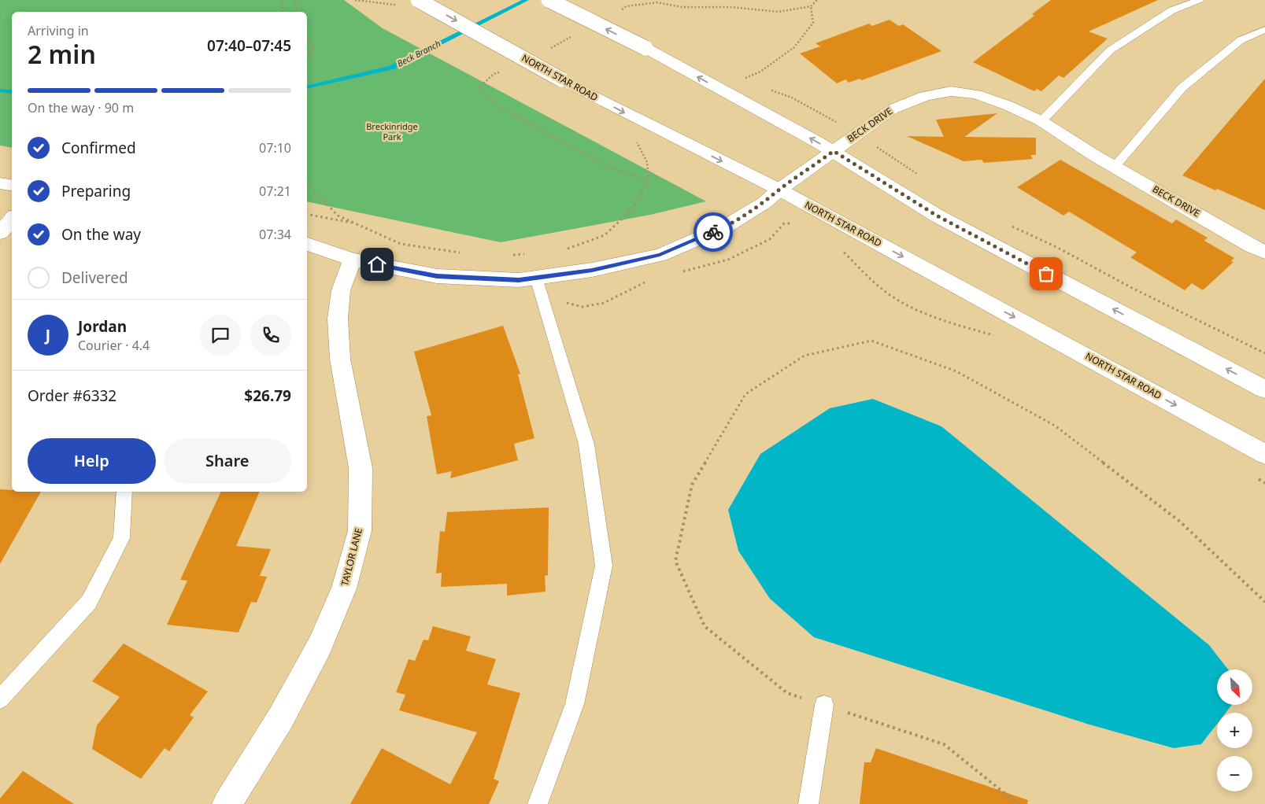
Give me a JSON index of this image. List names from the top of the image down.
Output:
{
  "streets": {
    "main road": ["NORTH STAR ROAD", "BECK DRIVE", "TAYLOR LANE"]
  },
  "crossings": [
    ["NORTH STAR ROAD", "BECK DRIVE"],
    ["BECK DRIVE", "TAYLOR LANE"]
  ],
  "water": ["Beck Branch"],
  "parks": ["Breckinridge Park"],
  "north": "bottom right",
  "page": {
    "heading": ["2 min", "Arriving in", "07:40–07:45"],
    "panel": [
      "Jordan",
      "Courier · 4.4",
      "Order #6332",
      "$26.79"
    ],
    "bar": "On the way · 90 m",
    "list": [
      ["Confirmed", "07:10"],
      ["Preparing", "07:21"],
      ["On the way", "07:34"],
      "Delivered"
    ],
    "round": "J",
    "buttons": ["Help", "Share"],
    "map_buttons": ["+", "−"]
  }
}
